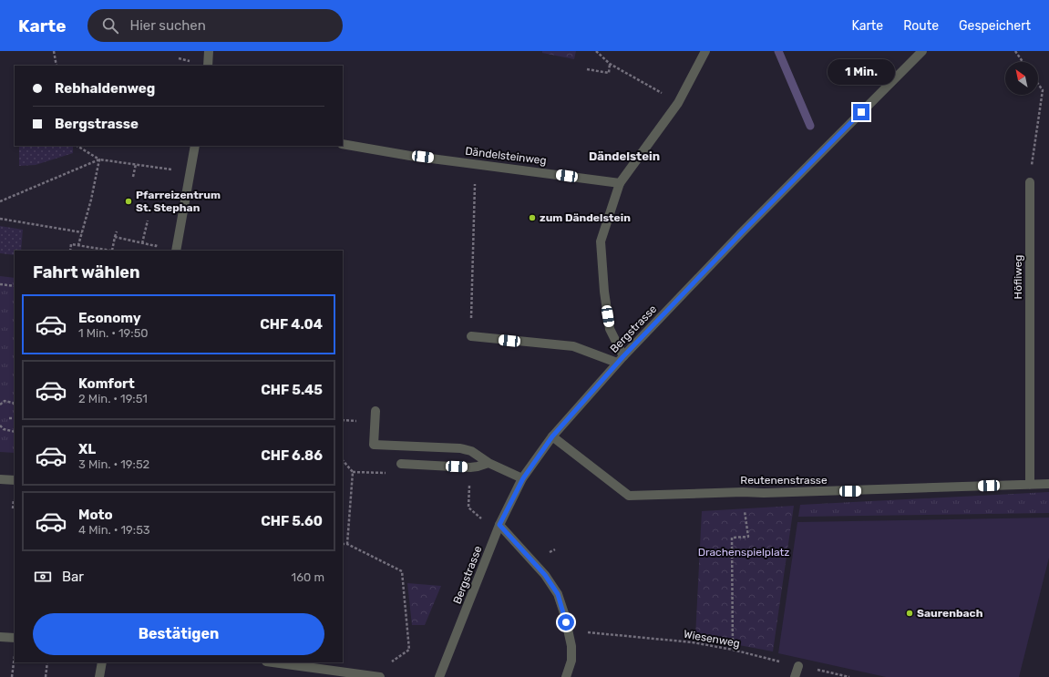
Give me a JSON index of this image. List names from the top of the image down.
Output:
{
  "streets": {
    "street": [
      "Dändelsteinweg",
      "Höfliweg",
      "Bergstrasse",
      "Reutenenstrasse"
    ],
    "path": ["Wiesenweg"]
  },
  "crossings": [
    ["Höfliweg", "Reutenenstrasse"],
    ["Bergstrasse", "Reutenenstrasse"]
  ],
  "districts": ["Dändelstein"],
  "parks": ["Drachenspielplatz"],
  "places": ["Pfarreizentrum St. Stephan", "zum Dändelstein", "Saurenbach"],
  "north": "top left",
  "page": {
    "header": "Karte",
    "search": "Hier suchen",
    "nav": ["Karte", "Route", "Gespeichert"],
    "bubble": "1 Min.",
    "banner": ["Rebhaldenweg", "Bergstrasse"],
    "heading": "Fahrt wählen",
    "list": [
      {
        "name": "Economy",
        "note": "1 Min. · 19:50",
        "value": "CHF 4.04"
      },
      {
        "name": "Komfort",
        "note": "2 Min. · 19:51",
        "value": "CHF 5.45"
      },
      {
        "name": "XL",
        "note": "3 Min. · 19:52",
        "value": "CHF 6.86"
      },
      {
        "name": "Moto",
        "note": "4 Min. · 19:53",
        "value": "CHF 5.60"
      }
    ],
    "pay": ["Bar", "160 m"],
    "buttons": "Bestätigen"
  }
}
